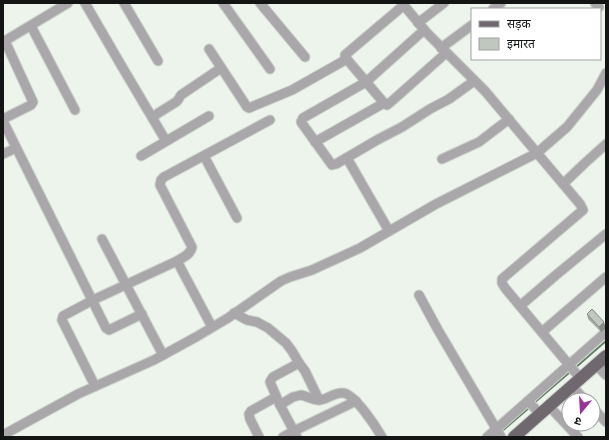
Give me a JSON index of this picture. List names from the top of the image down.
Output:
{
  "legend": ["सड़क", "इमारत"],
  "north": "bottom"
}
